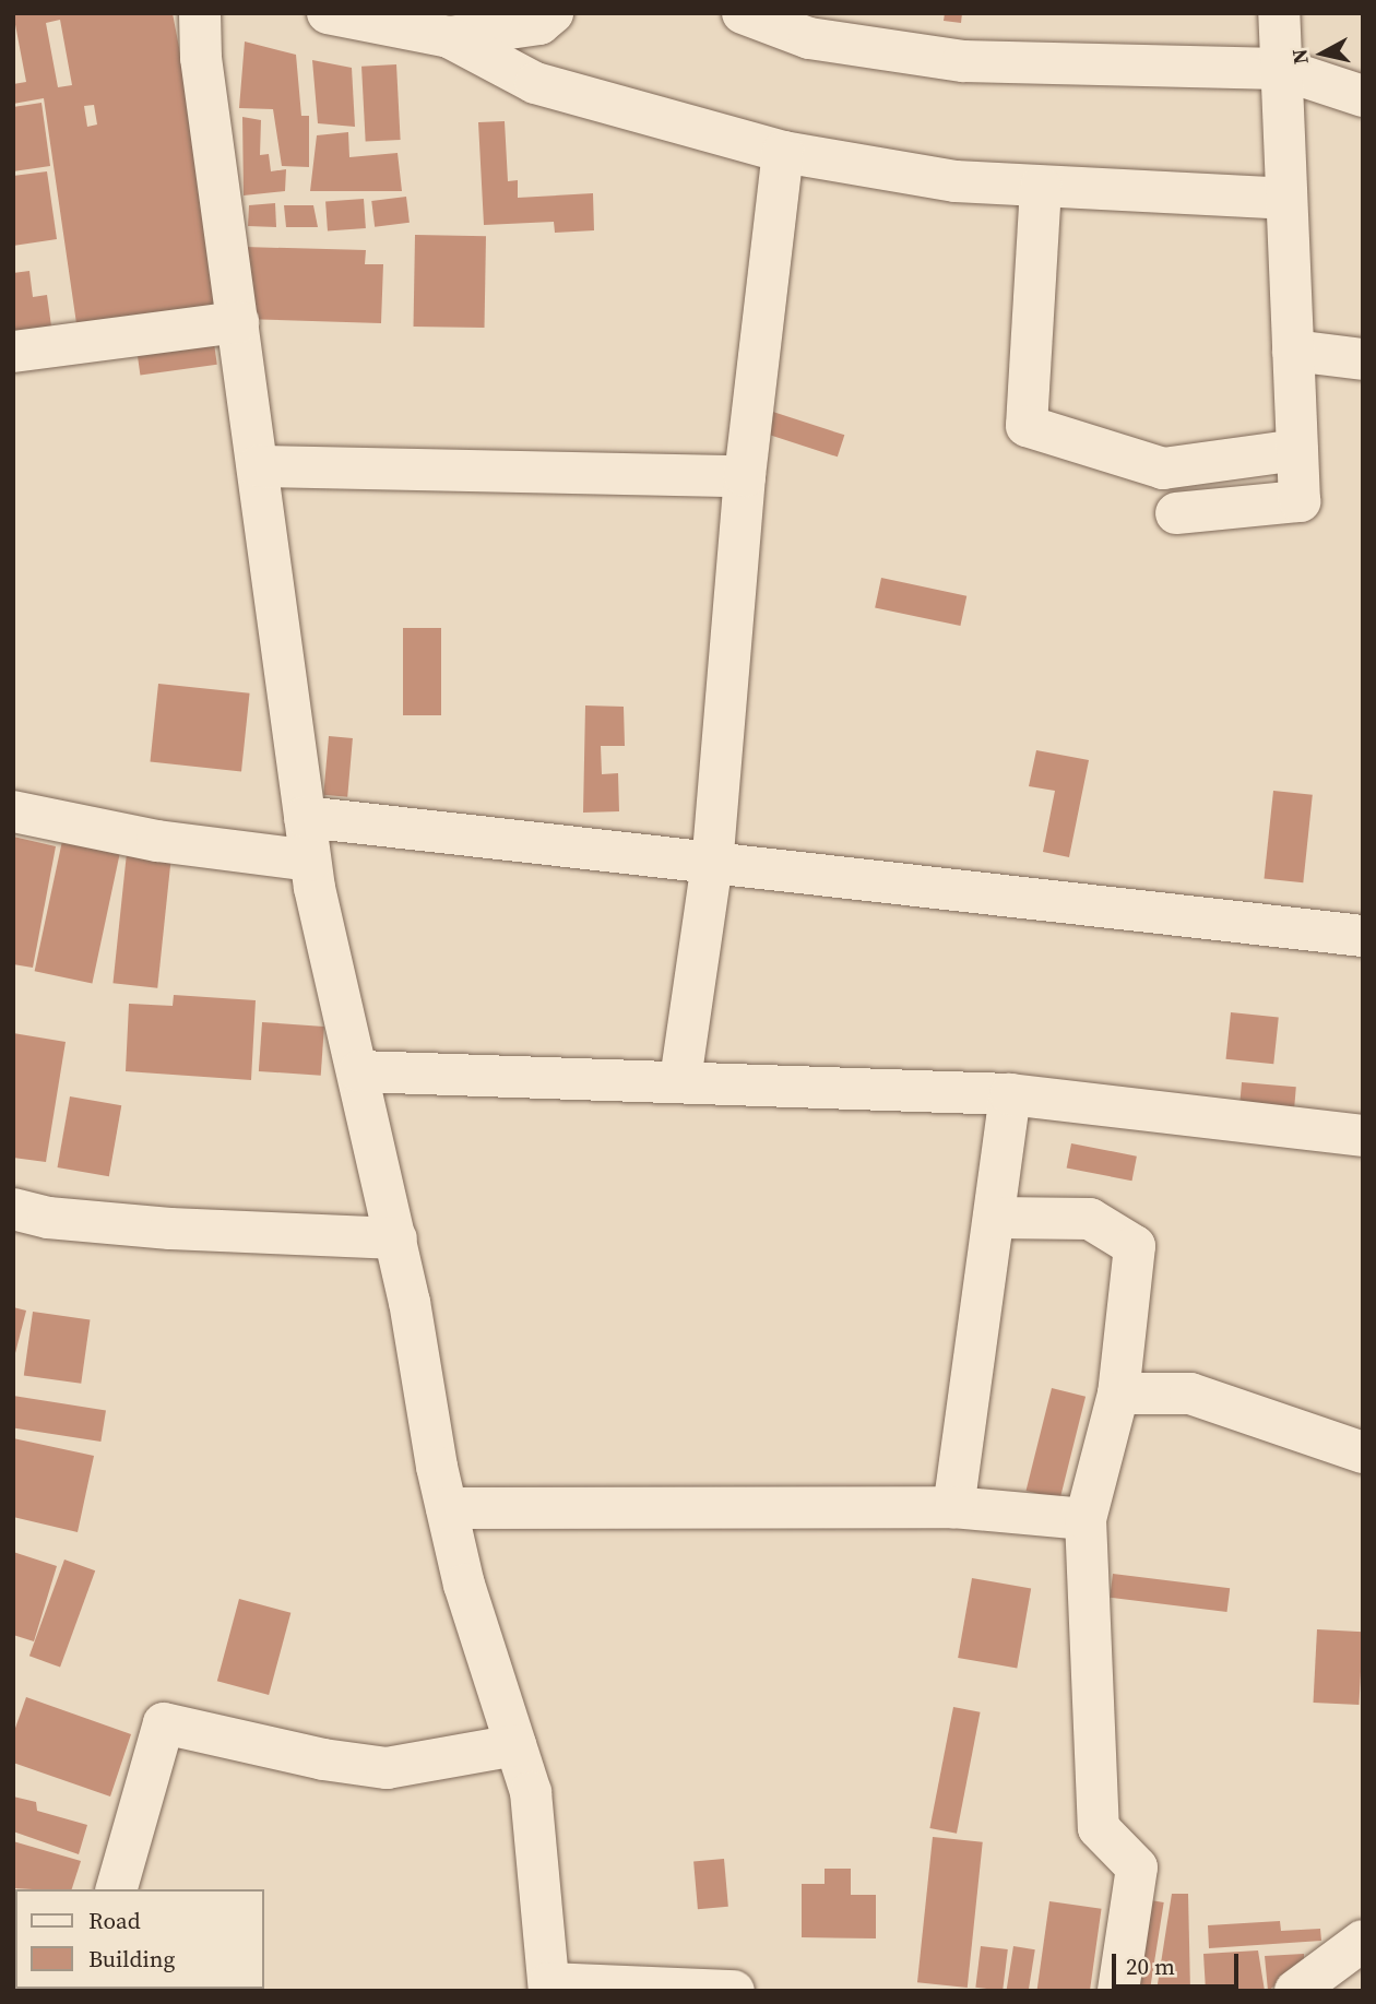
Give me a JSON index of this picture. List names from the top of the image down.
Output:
{
  "legend": ["Road", "Building"],
  "scale_bar": "20 m",
  "north": "left"
}
